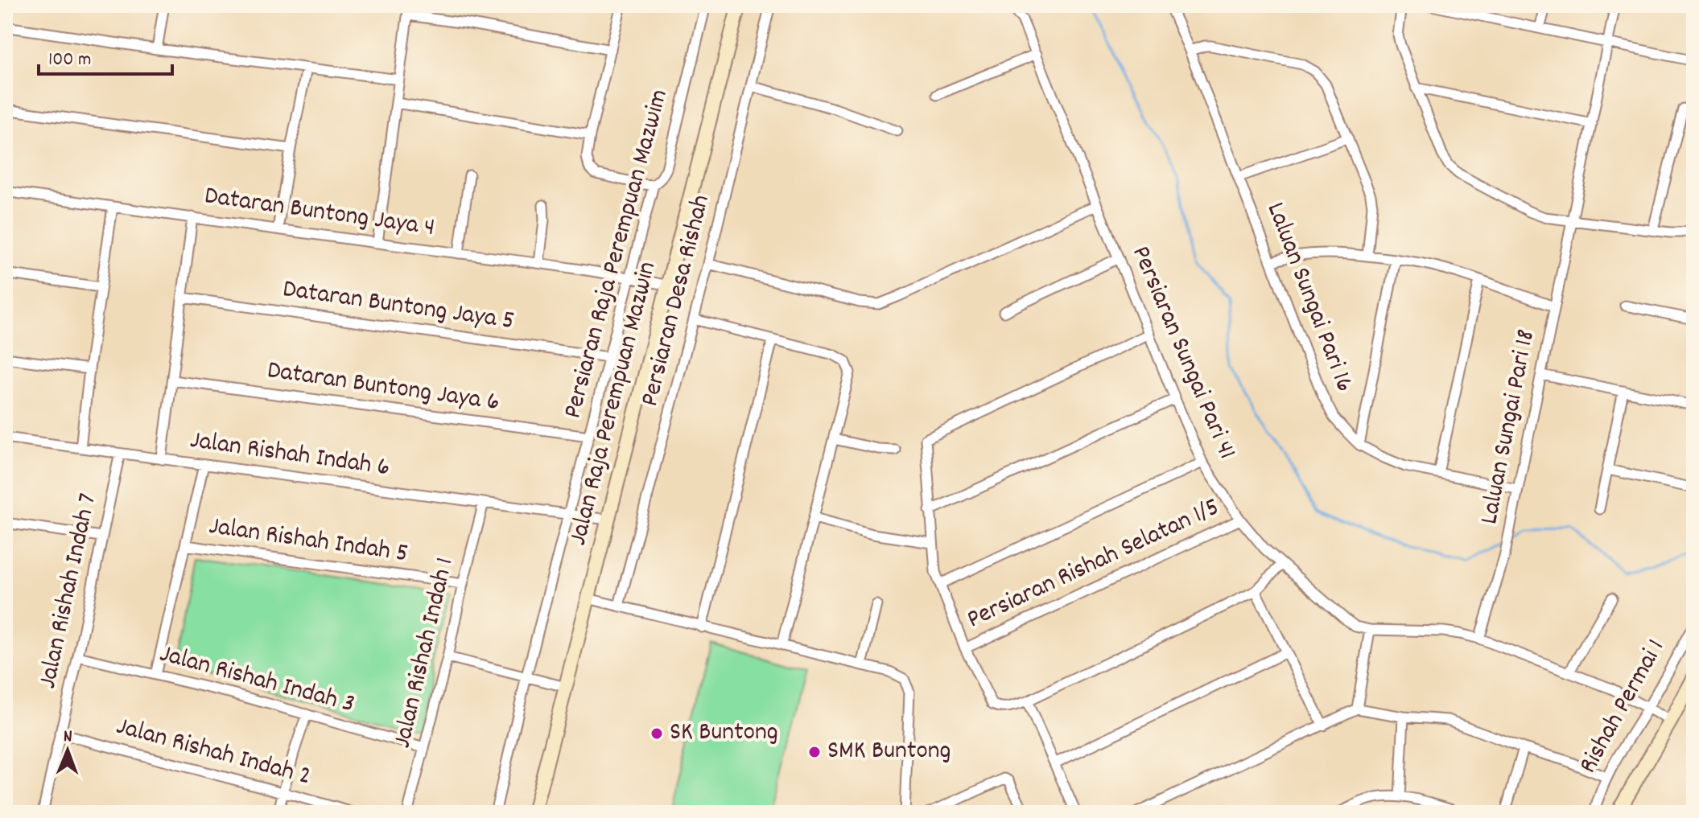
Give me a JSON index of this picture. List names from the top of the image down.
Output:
{
  "streets": {
    "main road": ["Jalan Raja Perempuan Mazwin"],
    "street": [
      "Dataran Buntong Jaya 4",
      "Persiaran Raja Perempuan Mazwim",
      "Laluan Sungai Pari 16",
      "Persiaran Desa Rishah",
      "Dataran Buntong Jaya 5",
      "Persiaran Sungai Pari 41",
      "Dataran Buntong Jaya 6",
      "Laluan Sungai Pari 18",
      "Jalan Rishah Indah 6",
      "Jalan Rishah Indah 5",
      "Persiaran Rishah Selatan 1/5",
      "Jalan Rishah Indah 7",
      "Jalan Rishah Indah 1",
      "Jalan Rishah Indah 3",
      "Rishah Permai 1",
      "Jalan Rishah Indah 2"
    ]
  },
  "crossings": [
    ["Dataran Buntong Jaya 4", "Persiaran Raja Perempuan Mazwim"],
    ["Dataran Buntong Jaya 4", "Jalan Raja Perempuan Mazwin"],
    ["Persiaran Raja Perempuan Mazwim", "Dataran Buntong Jaya 5"],
    ["Persiaran Raja Perempuan Mazwim", "Dataran Buntong Jaya 6"],
    ["Persiaran Raja Perempuan Mazwim", "Jalan Rishah Indah 6"],
    ["Laluan Sungai Pari 16", "Laluan Sungai Pari 18"],
    ["Persiaran Sungai Pari 41", "Laluan Sungai Pari 18"],
    ["Persiaran Sungai Pari 41", "Persiaran Rishah Selatan 1/5"],
    ["Persiaran Sungai Pari 41", "Rishah Permai 1"],
    ["Jalan Raja Perempuan Mazwin", "Jalan Rishah Indah 6"],
    ["Jalan Rishah Indah 6", "Jalan Rishah Indah 7"],
    ["Jalan Rishah Indah 6", "Jalan Rishah Indah 1"],
    ["Jalan Rishah Indah 5", "Jalan Rishah Indah 1"],
    ["Jalan Rishah Indah 7", "Jalan Rishah Indah 3"],
    ["Jalan Rishah Indah 7", "Jalan Rishah Indah 2"],
    ["Jalan Rishah Indah 1", "Jalan Rishah Indah 3"]
  ],
  "places": ["SK Buntong", "SMK Buntong"],
  "scale_bar": "100 m",
  "north": "top"
}
